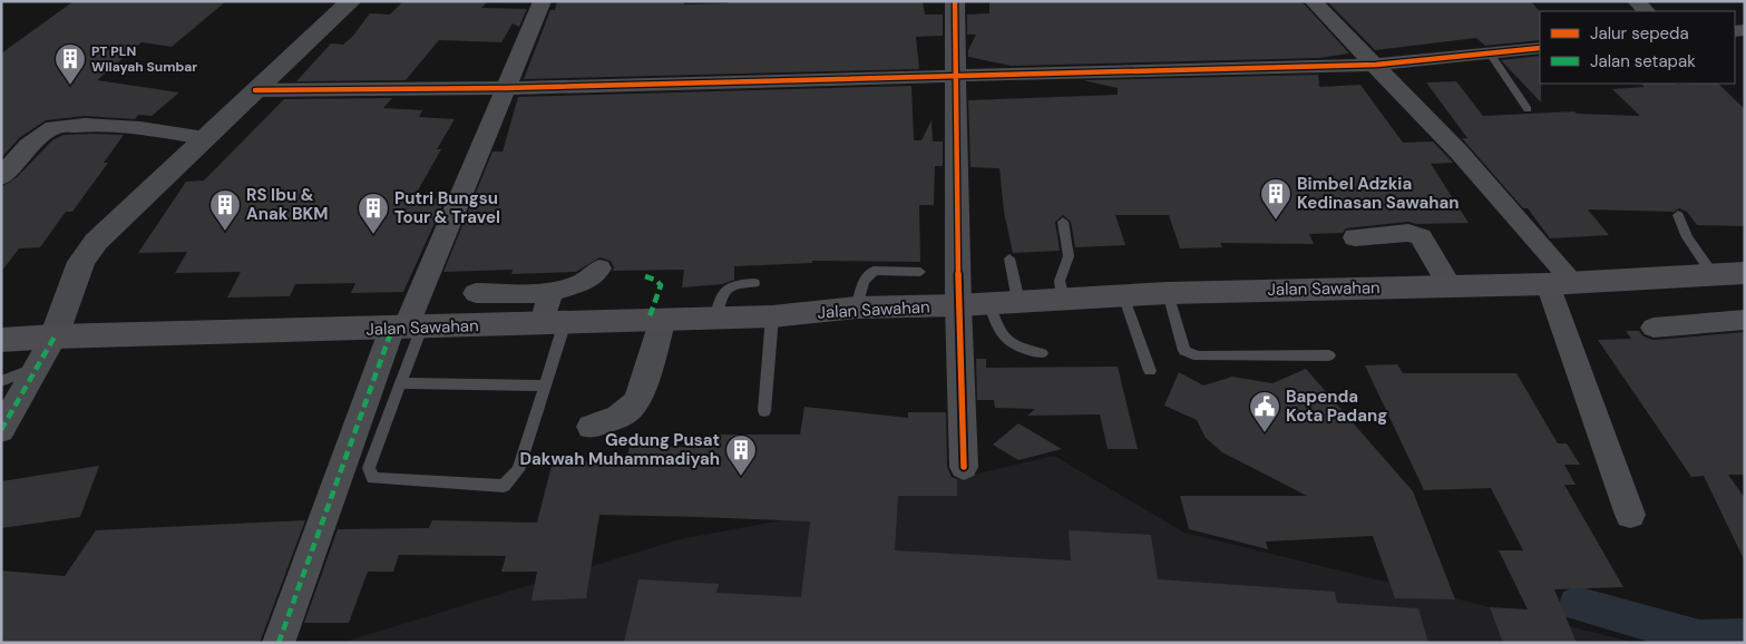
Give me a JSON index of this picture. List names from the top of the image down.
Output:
{
  "streets": {
    "main road": ["Jalan Sawahan"]
  },
  "places": {
    "building": [
      "PT PLN Wilayah Sumbar",
      "Bimbel Adzkia Kedinasan Sawahan",
      "RS Ibu & Anak BKM",
      "Putri Bungsu Tour & Travel",
      "Gedung Pusat Dakwah Muhammadiyah"
    ],
    "public building": ["Bapenda Kota Padang"]
  },
  "legend": ["Jalur sepeda", "Jalan setapak"]
}
